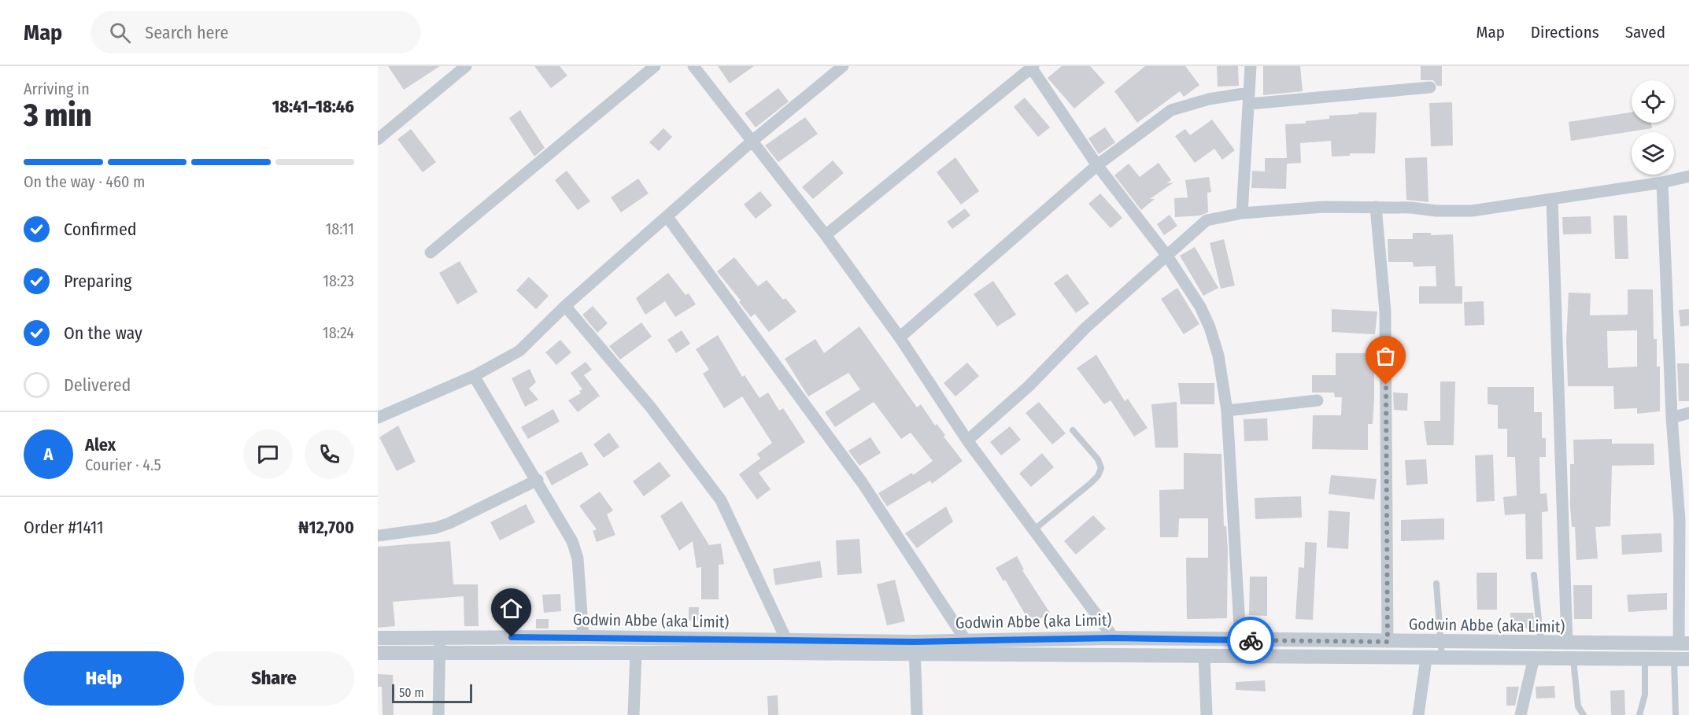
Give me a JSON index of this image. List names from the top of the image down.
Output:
{
  "streets": {
    "street": ["Godwin Abbe (aka Limit)"]
  },
  "scale_bar": "50 m",
  "page": {
    "header": "Map",
    "search": "Search here",
    "nav": ["Map", "Directions", "Saved"],
    "heading": ["3 min", "Arriving in", "18:41–18:46"],
    "panel": [
      "Alex",
      "Courier · 4.5",
      "Order #1411",
      "₦12,700"
    ],
    "bar": "On the way · 460 m",
    "list": [
      ["Confirmed", "18:11"],
      ["Preparing", "18:23"],
      ["On the way", "18:24"],
      "Delivered"
    ],
    "round": "A",
    "buttons": ["Help", "Share"],
    "scale": "50 m"
  }
}
